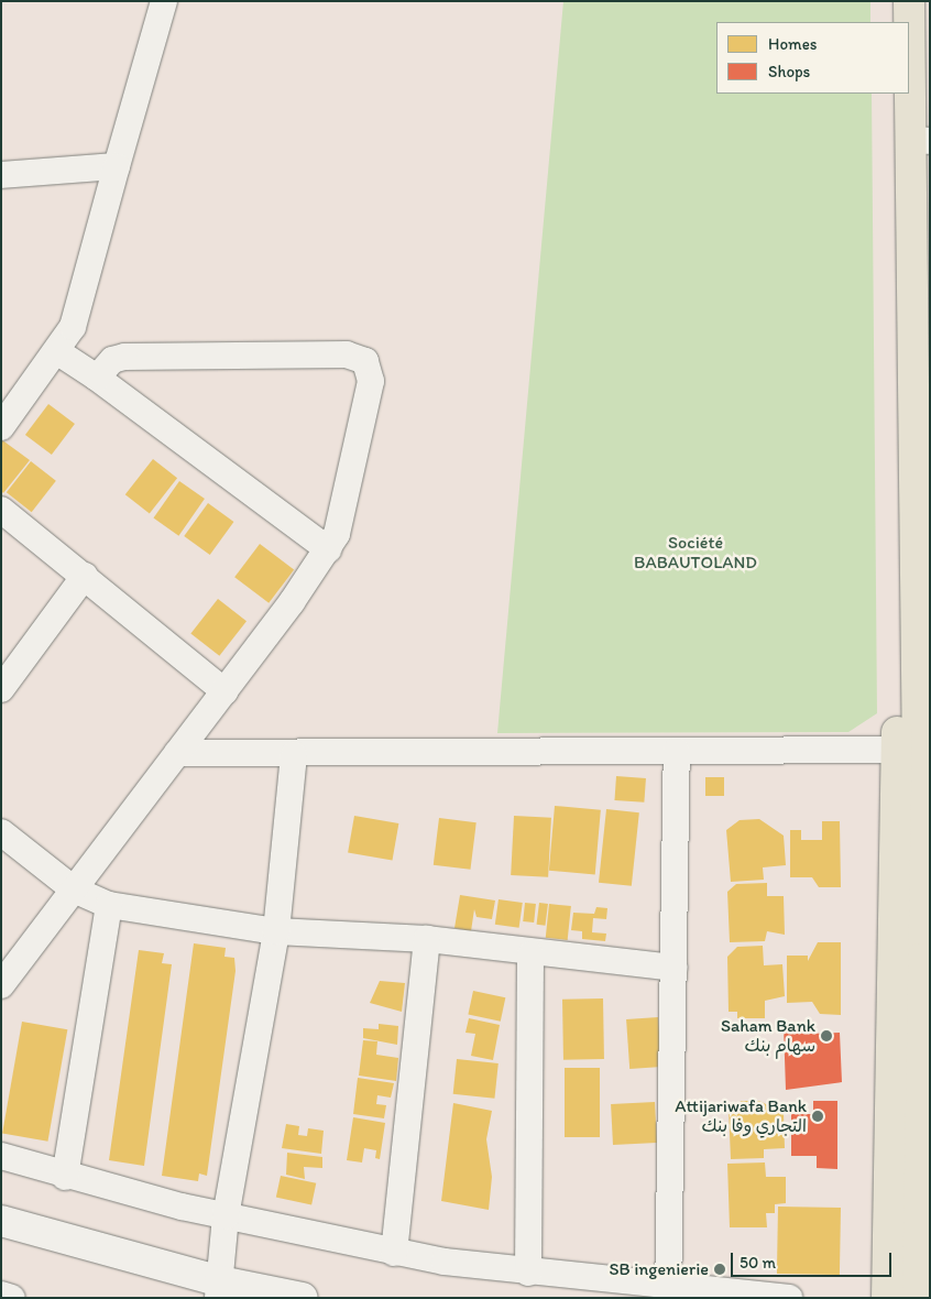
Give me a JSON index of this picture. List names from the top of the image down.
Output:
{
  "parks": ["Société BABAUTOLAND"],
  "places": ["Saham Bank سهام بنك", "Attijariwafa Bank التجاري وفا بنك", "SB ingenierie"],
  "legend": ["Homes", "Shops"],
  "scale_bar": "50 m"
}
